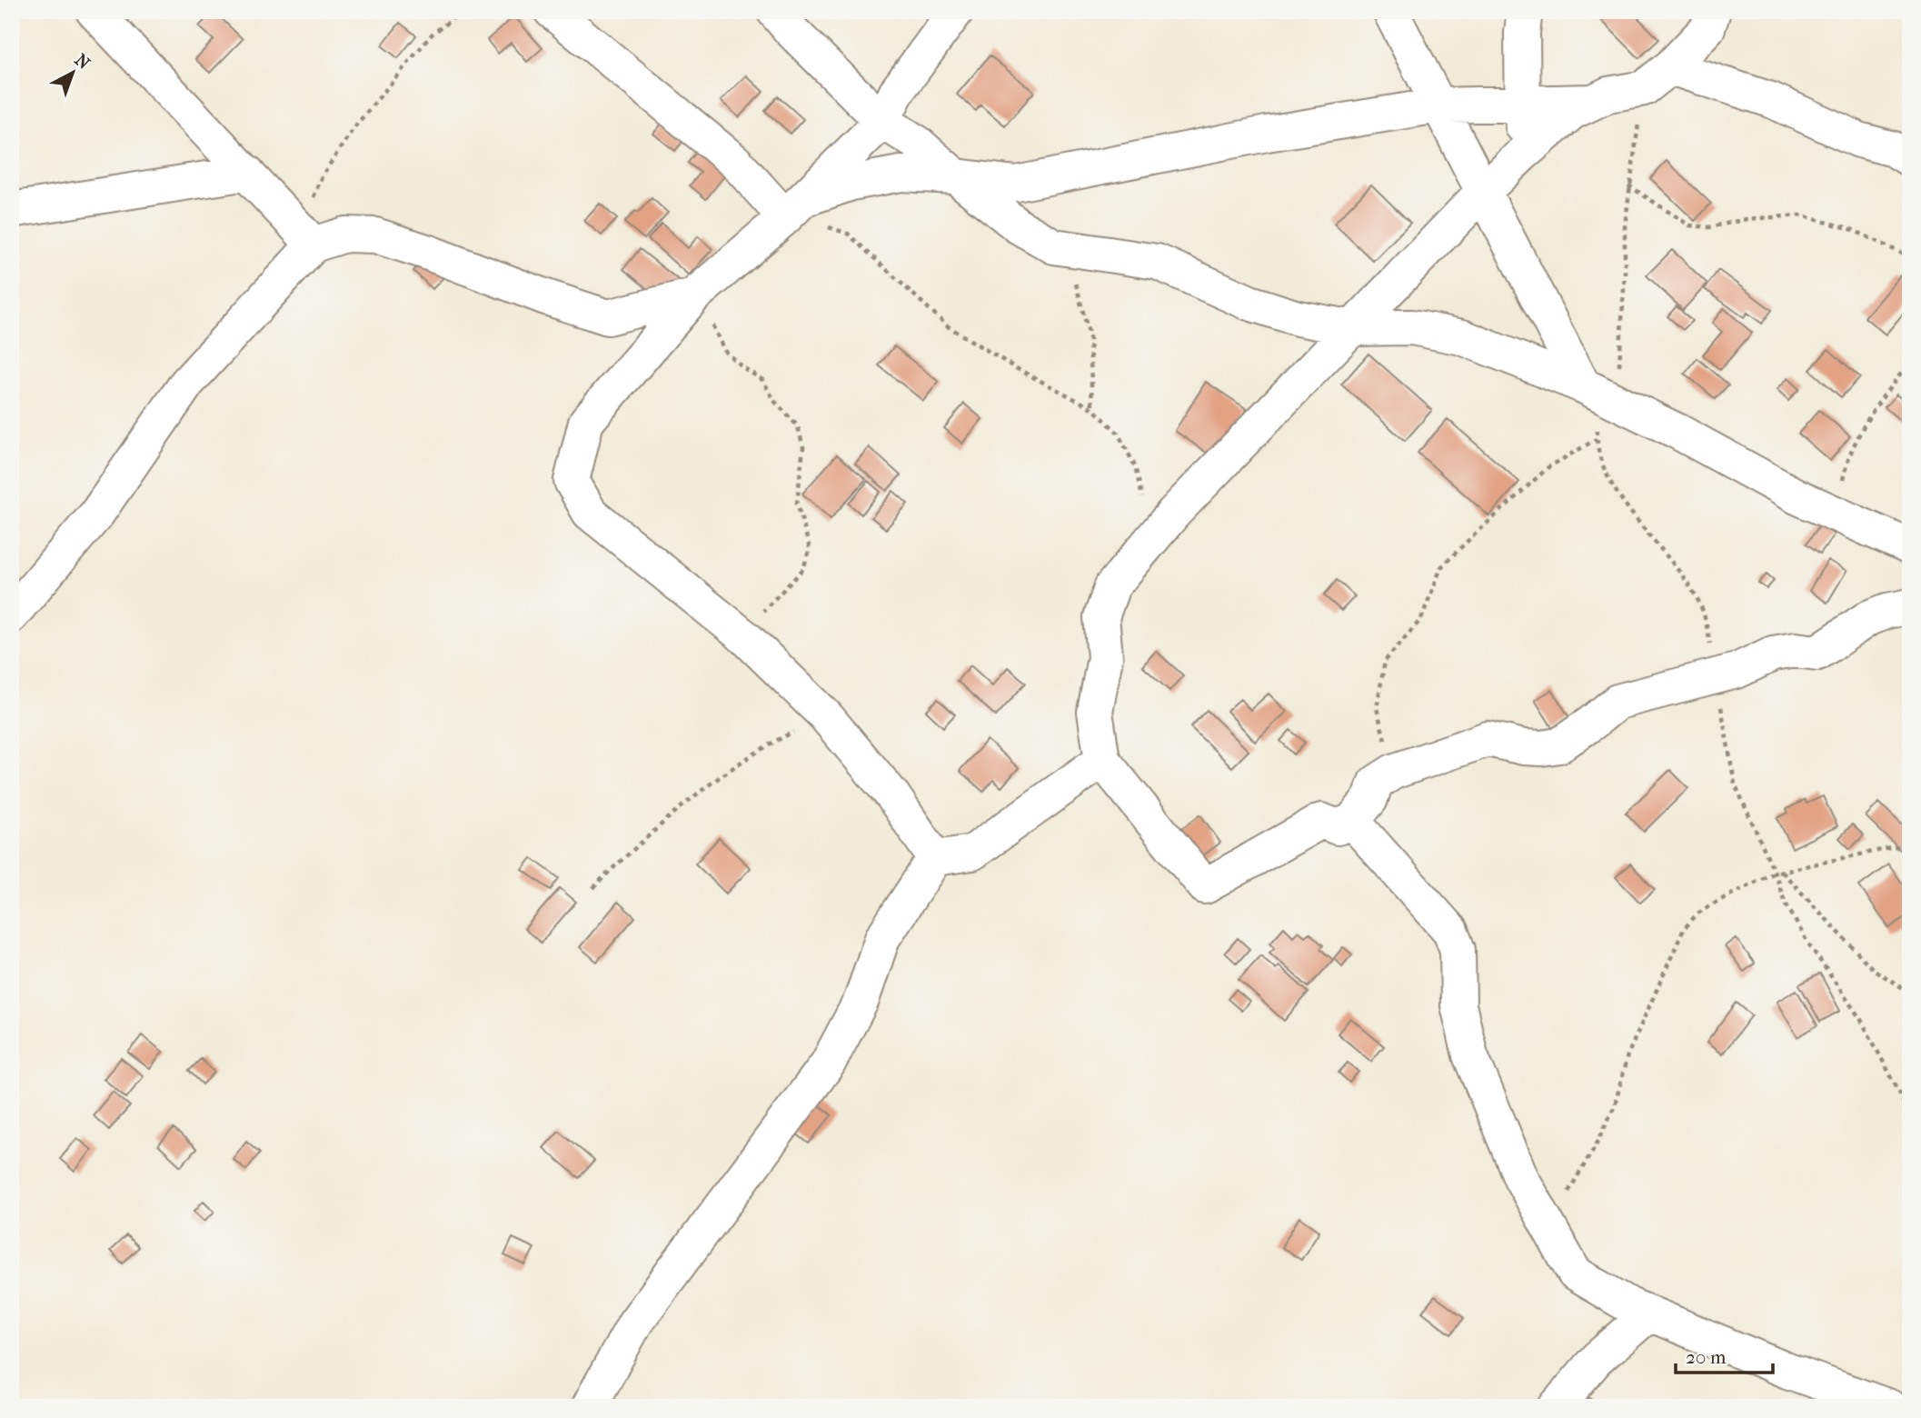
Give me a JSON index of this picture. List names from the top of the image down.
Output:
{
  "scale_bar": "20 m",
  "north": "top right"
}
